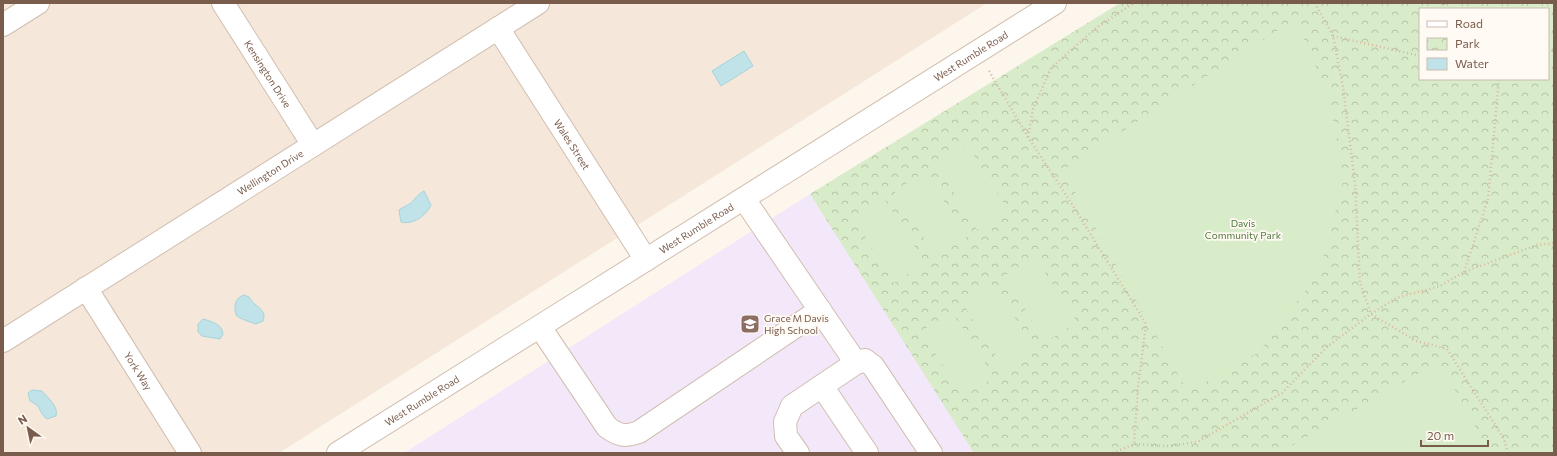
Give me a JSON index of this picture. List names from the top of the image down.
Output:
{
  "streets": {
    "street": [
      "West Rumble Road",
      "Kensington Drive",
      "Wales Street",
      "Wellington Drive",
      "York Way"
    ]
  },
  "crossings": [
    ["West Rumble Road", "Wales Street"],
    ["Kensington Drive", "Wellington Drive"],
    ["Wales Street", "Wellington Drive"],
    ["Wellington Drive", "York Way"]
  ],
  "parks": ["Davis Community Park"],
  "places": {
    "school or university": ["Grace M Davis High School"]
  },
  "legend": ["Road", "Park", "Water"],
  "scale_bar": "20 m",
  "north": "top left"
}
